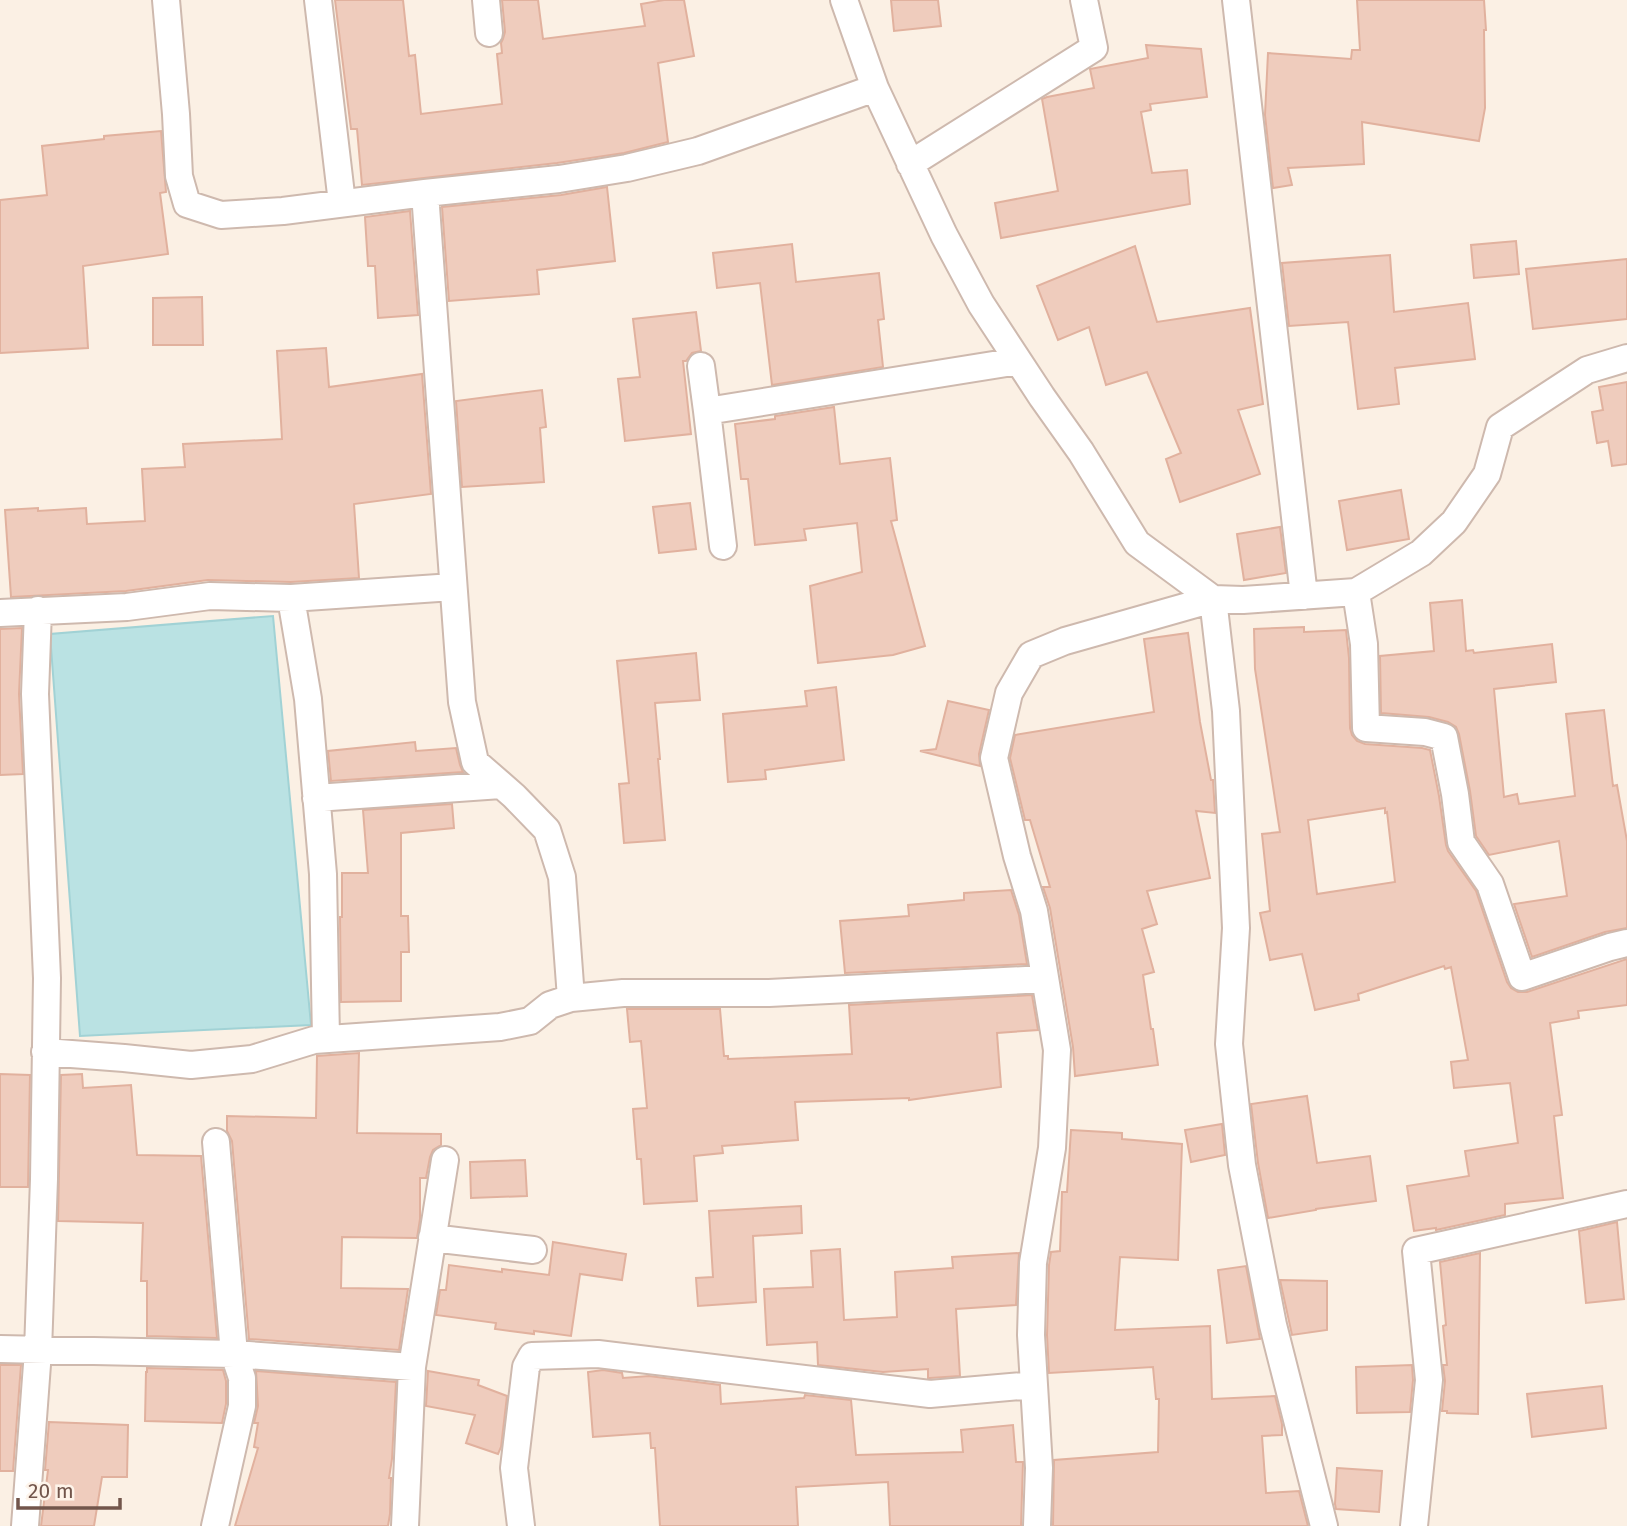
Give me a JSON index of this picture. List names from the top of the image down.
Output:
{
  "scale_bar": "20 m"
}
